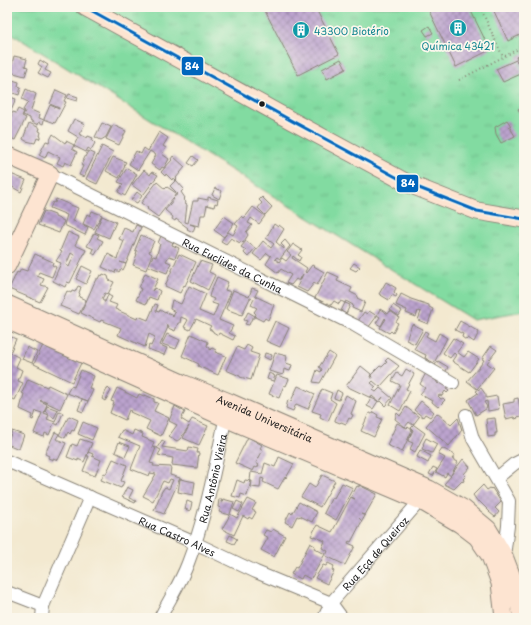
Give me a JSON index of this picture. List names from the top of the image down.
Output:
{
  "streets": {
    "main road": ["Rua Euclides da Cunha", "Avenida Universitária"],
    "street": ["Rua Antônio Vieira", "Rua Castro Alves", "Rua Eça de Queiroz"]
  },
  "crossings": [
    ["Avenida Universitária", "Rua Antônio Vieira"],
    ["Avenida Universitária", "Rua Eça de Queiroz"],
    ["Rua Antônio Vieira", "Rua Castro Alves"],
    ["Rua Castro Alves", "Rua Eça de Queiroz"]
  ],
  "places": {
    "building": ["Química 43421", "43300 Biotério"]
  },
  "lines": ["transit line 84"]
}
